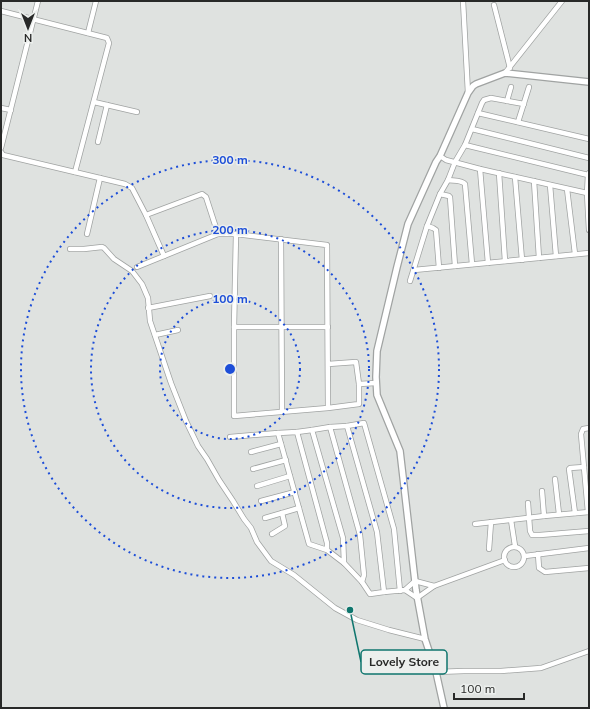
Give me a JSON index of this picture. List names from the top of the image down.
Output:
{
  "places": ["Lovely Store"],
  "scale_bar": "100 m",
  "north": "bottom",
  "rings": ["300 m", "200 m", "100 m"]
}
